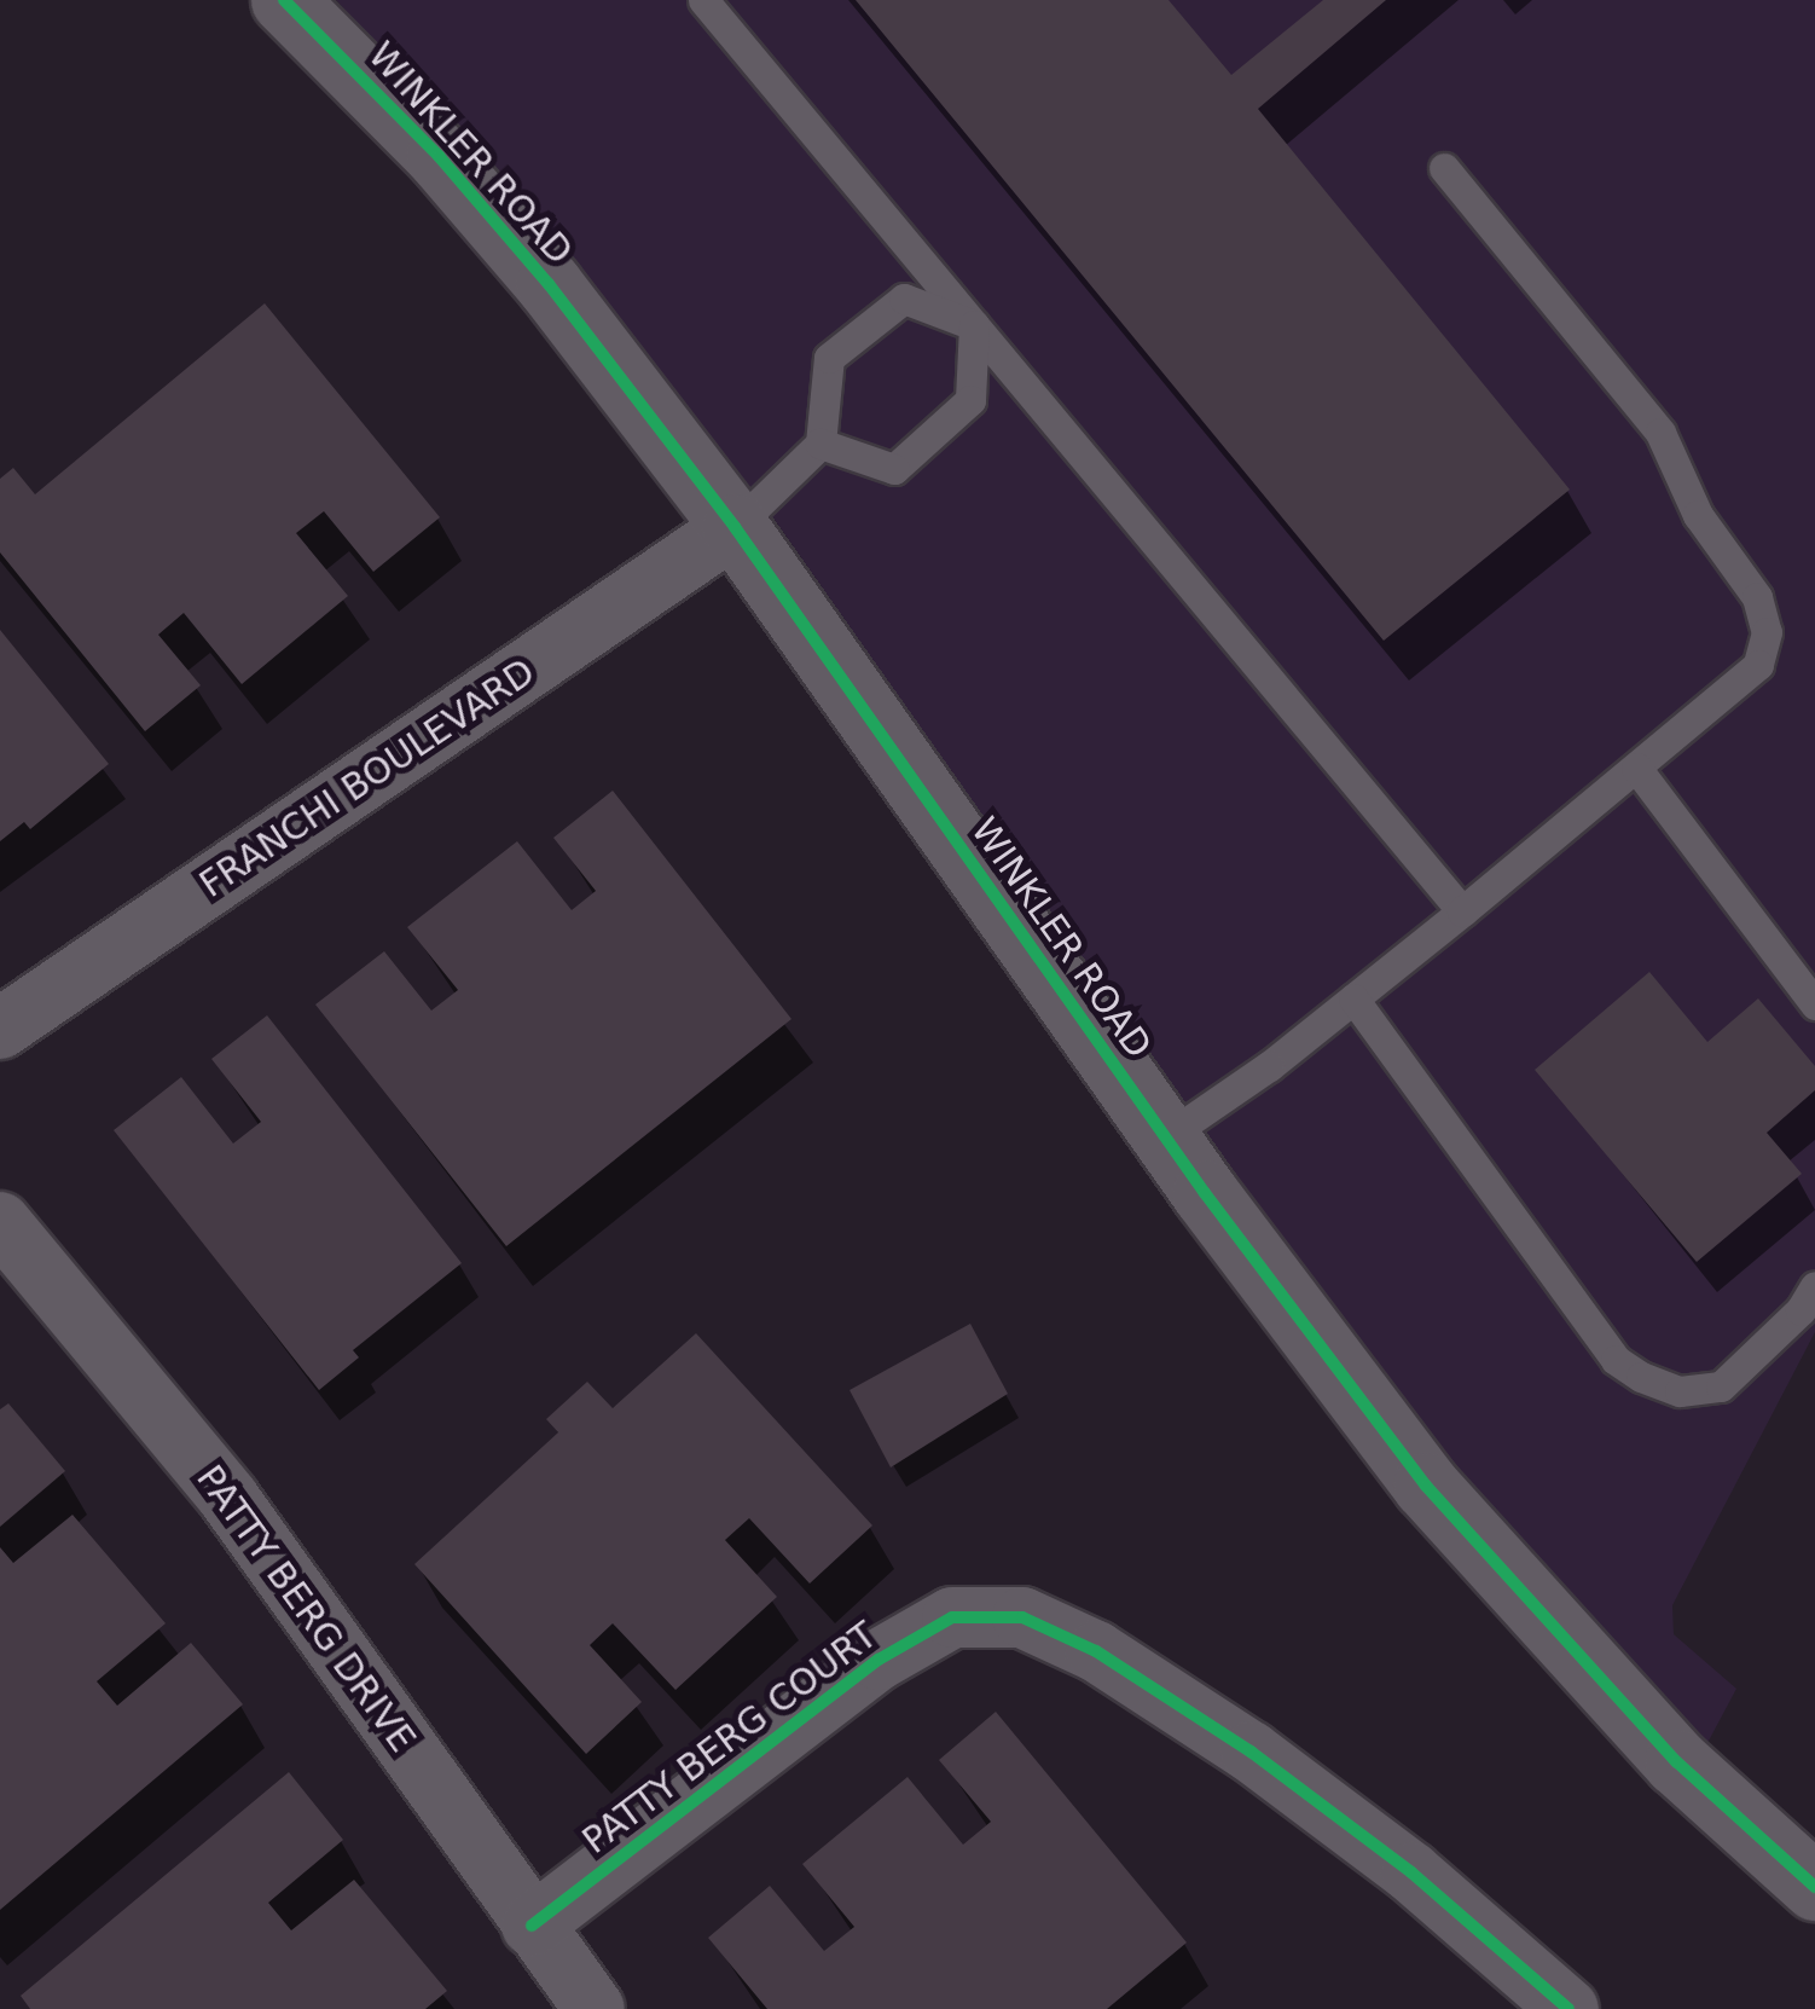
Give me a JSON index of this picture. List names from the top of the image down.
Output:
{
  "streets": {
    "street": [
      "WINKLER ROAD",
      "FRANCHI BOULEVARD",
      "PATTY BERG DRIVE",
      "PATTY BERG COURT"
    ]
  },
  "crossings": [
    ["WINKLER ROAD", "FRANCHI BOULEVARD"],
    ["PATTY BERG DRIVE", "PATTY BERG COURT"]
  ]
}
